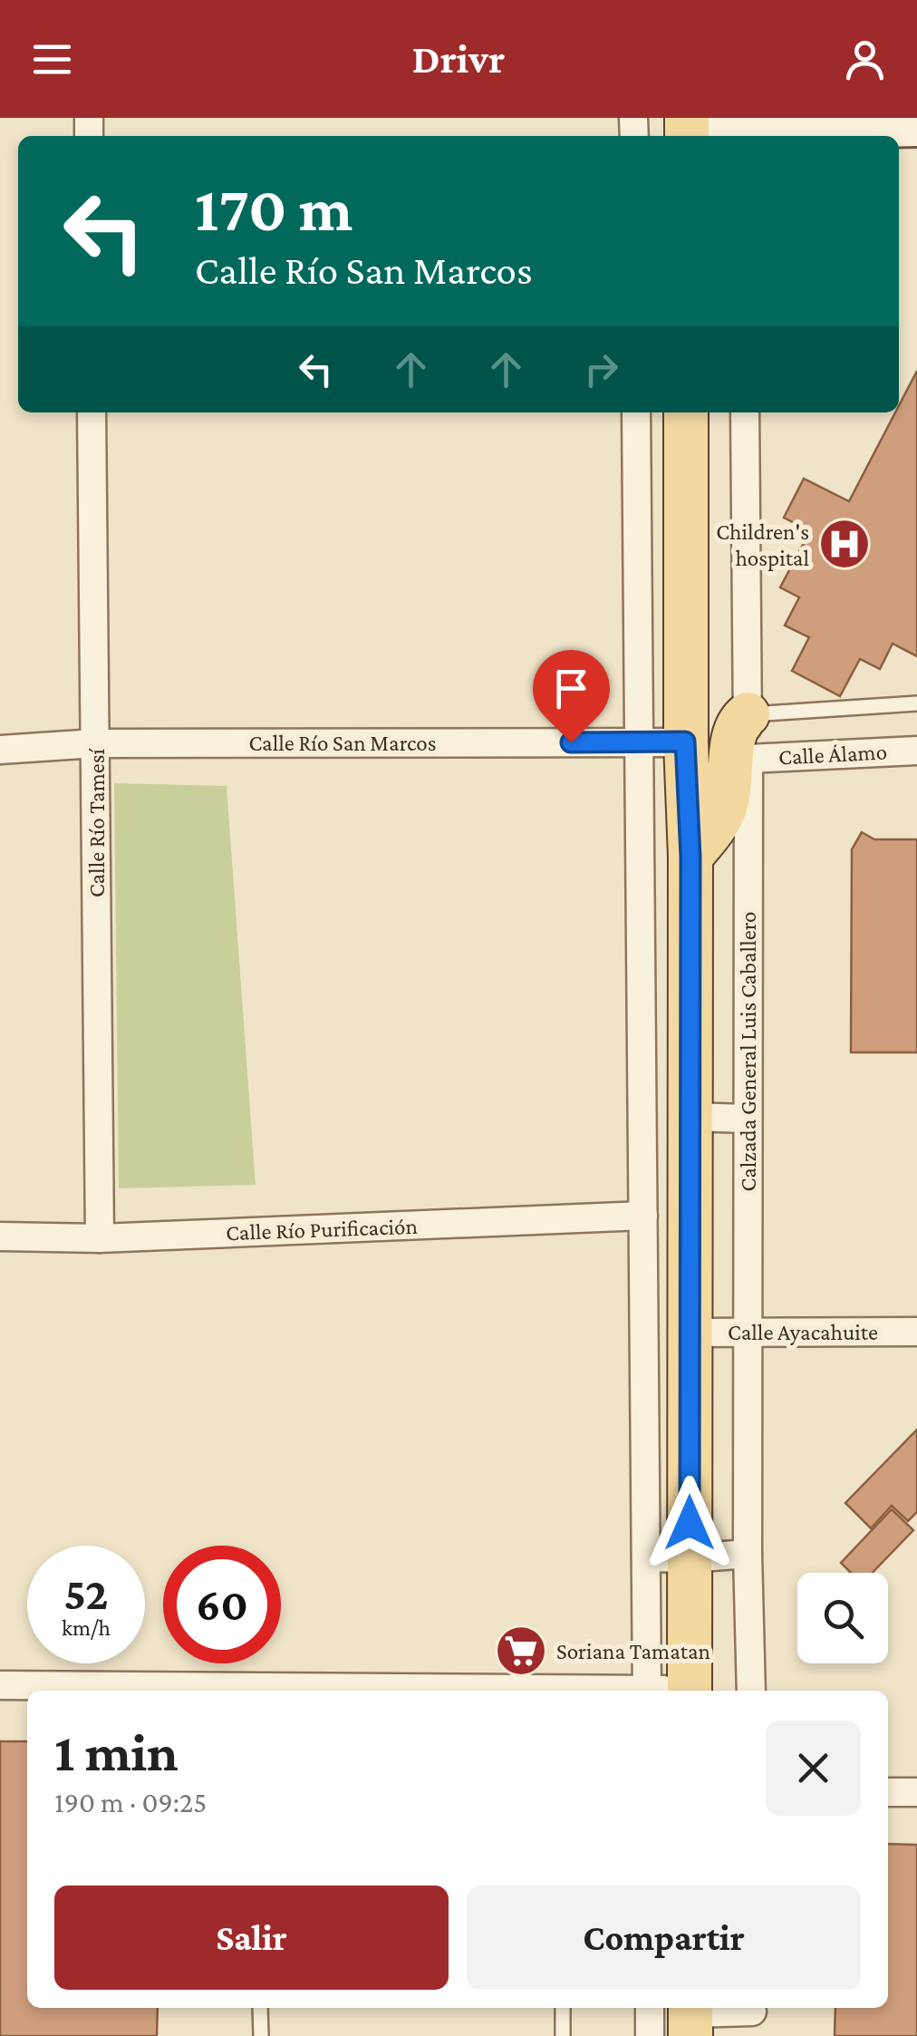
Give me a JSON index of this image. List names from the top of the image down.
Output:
{
  "streets": {
    "street": [
      "Calle Río San Marcos",
      "Calle Álamo",
      "Calle Río Tamesí",
      "Calzada General Luis Caballero",
      "Calle Río Purificación",
      "Calle Ayacahuite"
    ]
  },
  "crossings": [
    ["Calle Río San Marcos", "Calle Río Tamesí"],
    ["Calle Álamo", "Calzada General Luis Caballero"],
    ["Calle Río Tamesí", "Calle Río Purificación"],
    ["Calzada General Luis Caballero", "Calle Ayacahuite"]
  ],
  "places": {
    "hospital": ["Children's hospital"],
    "supermarket": ["Soriana Tamatan"]
  },
  "page": {
    "header": "Drivr",
    "turn": ["170 m", "Calle Río San Marcos"],
    "speed": "52 km/h",
    "limit": "60",
    "heading": ["1 min", "190 m · 09:25"],
    "buttons": ["Salir", "Compartir"]
  }
}
